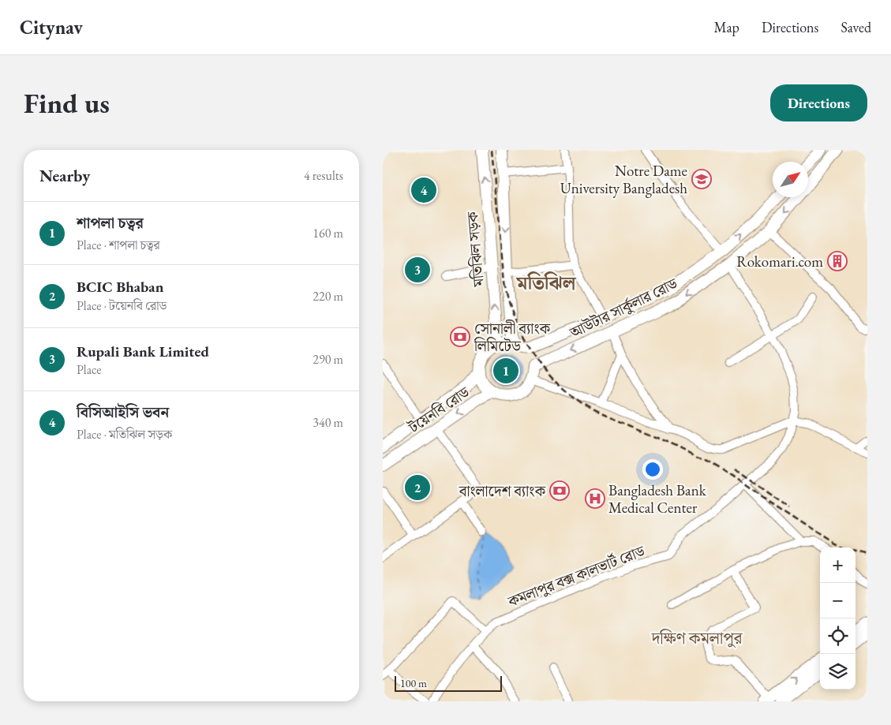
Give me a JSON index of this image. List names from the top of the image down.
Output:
{
  "streets": {
    "main road": ["মতিঝিল সড়ক", "আউটার সার্কুলার রোড", "টয়েনবি রোড"],
    "street": ["কমলাপুর বক্স কালভার্ট রোড"]
  },
  "crossings": [
    ["মতিঝিল সড়ক", "আউটার সার্কুলার রোড"],
    ["আউটার সার্কুলার রোড", "কমলাপুর বক্স কালভার্ট রোড"]
  ],
  "districts": ["মতিঝিল", "দক্ষিণ কমলাপুর"],
  "places": {
    "school or university": ["Notre Dame University Bangladesh"],
    "building": ["Rokomari.com"],
    "bank": ["সোনালী ব্যাংক লিমিটেড", "বাংলাদেশ ব্যাংক"],
    "hospital": ["Bangladesh Bank Medical Center"]
  },
  "scale_bar": "100 m",
  "north": "top right",
  "page": {
    "header": "Citynav",
    "nav": ["Map", "Directions", "Saved"],
    "buttons": "Directions",
    "title": "Find us",
    "heading": ["Nearby", "4 results"],
    "pins": [
      "4",
      "3",
      "1",
      "2"
    ],
    "list": [
      {
        "mark": "1",
        "name": "শাপলা চত্বর",
        "note": "Place · শাপলা চত্বর",
        "value": "160 m"
      },
      {
        "mark": "2",
        "name": "BCIC Bhaban",
        "note": "Place · টয়েনবি রোড",
        "value": "220 m"
      },
      {
        "mark": "3",
        "name": "Rupali Bank Limited",
        "note": "Place",
        "value": "290 m"
      },
      {
        "mark": "4",
        "name": "বিসিআইসি ভবন",
        "note": "Place · মতিঝিল সড়ক",
        "value": "340 m"
      }
    ],
    "map_buttons": ["+", "−"],
    "scale": "100 m"
  }
}
